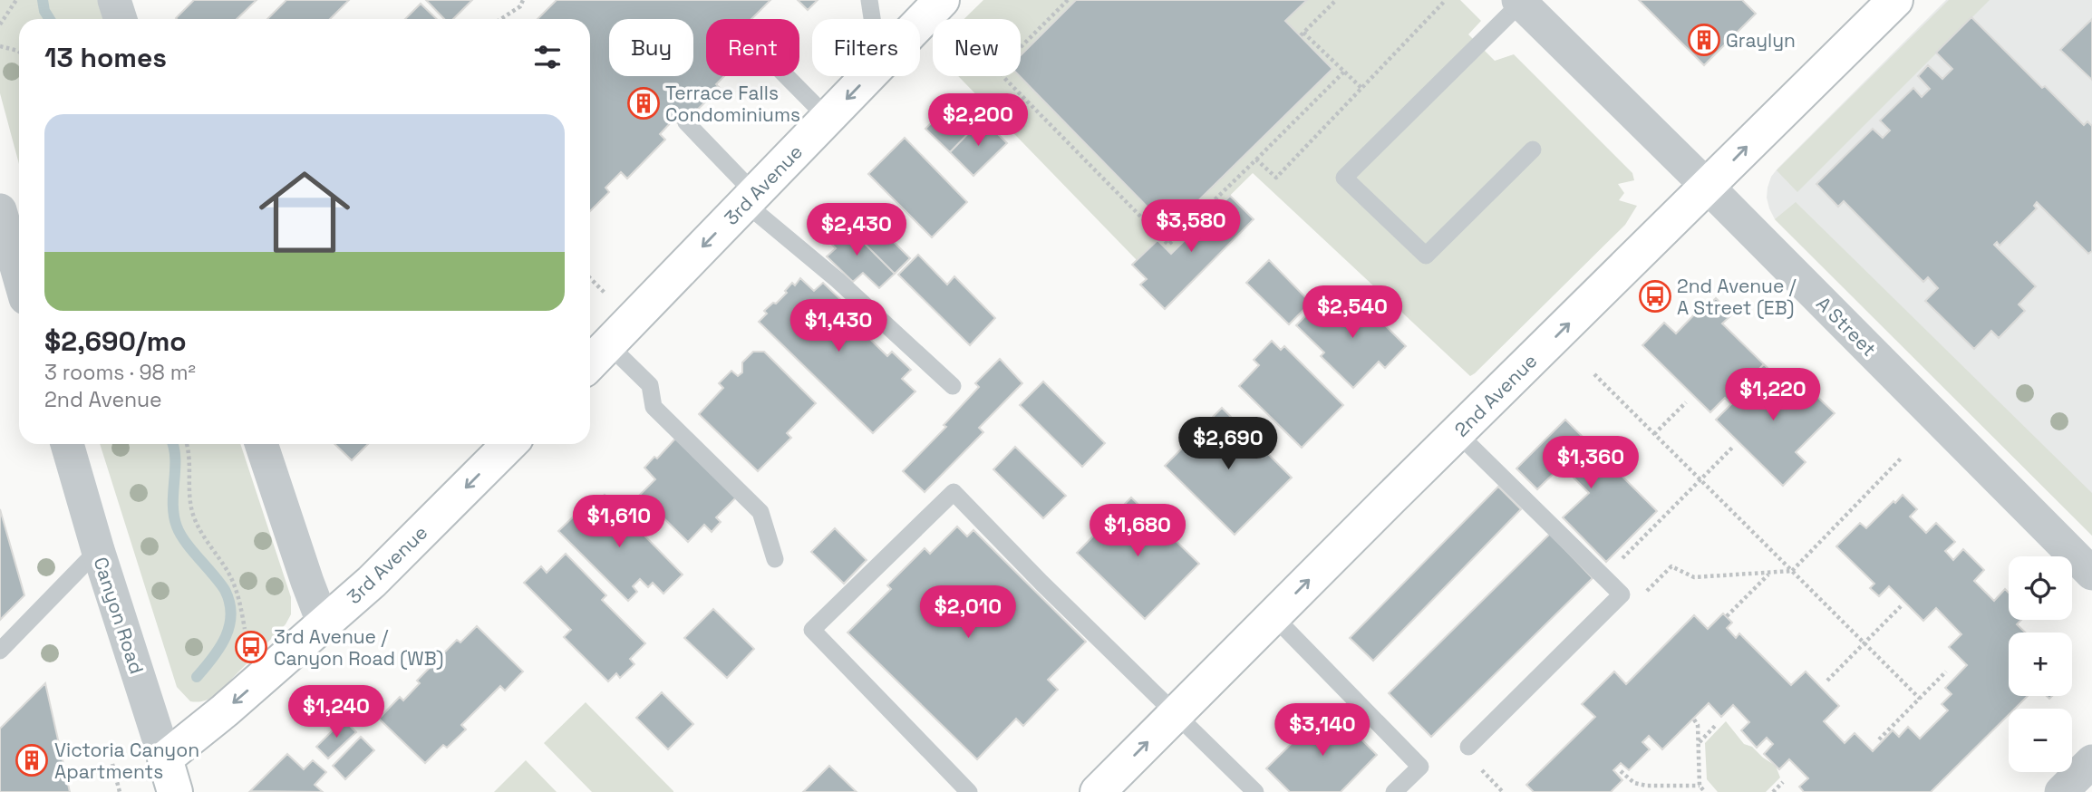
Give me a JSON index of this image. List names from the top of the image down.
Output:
{
  "streets": {
    "street": [
      "3rd Avenue",
      "A Street",
      "2nd Avenue",
      "Canyon Road"
    ]
  },
  "crossings": [
    ["3rd Avenue", "Canyon Road"],
    ["A Street", "2nd Avenue"]
  ],
  "one_way": ["3rd Avenue", "2nd Avenue"],
  "places": {
    "building": ["Graylyn", "Terrace Falls Condominiums", "Victoria Canyon Apartments"],
    "bus stop": ["2nd Avenue / A Street (EB)", "3rd Avenue / Canyon Road (WB)"]
  },
  "page": {
    "chip": [
      "Buy",
      "Rent",
      "Filters",
      "New"
    ],
    "heading": "13 homes",
    "price": [
      "$2,200",
      "$3,580",
      "$2,430",
      "$2,540",
      "$1,430",
      "$1,220",
      "$2,690",
      "$1,360",
      "$1,610",
      "$1,680",
      "$2,010",
      "$1,240",
      "$3,140"
    ],
    "list": [
      {
        "name": "$2,690/mo",
        "note": "3 rooms · 98 m² · 2nd Avenue"
      }
    ],
    "map_buttons": ["+", "−"]
  }
}
